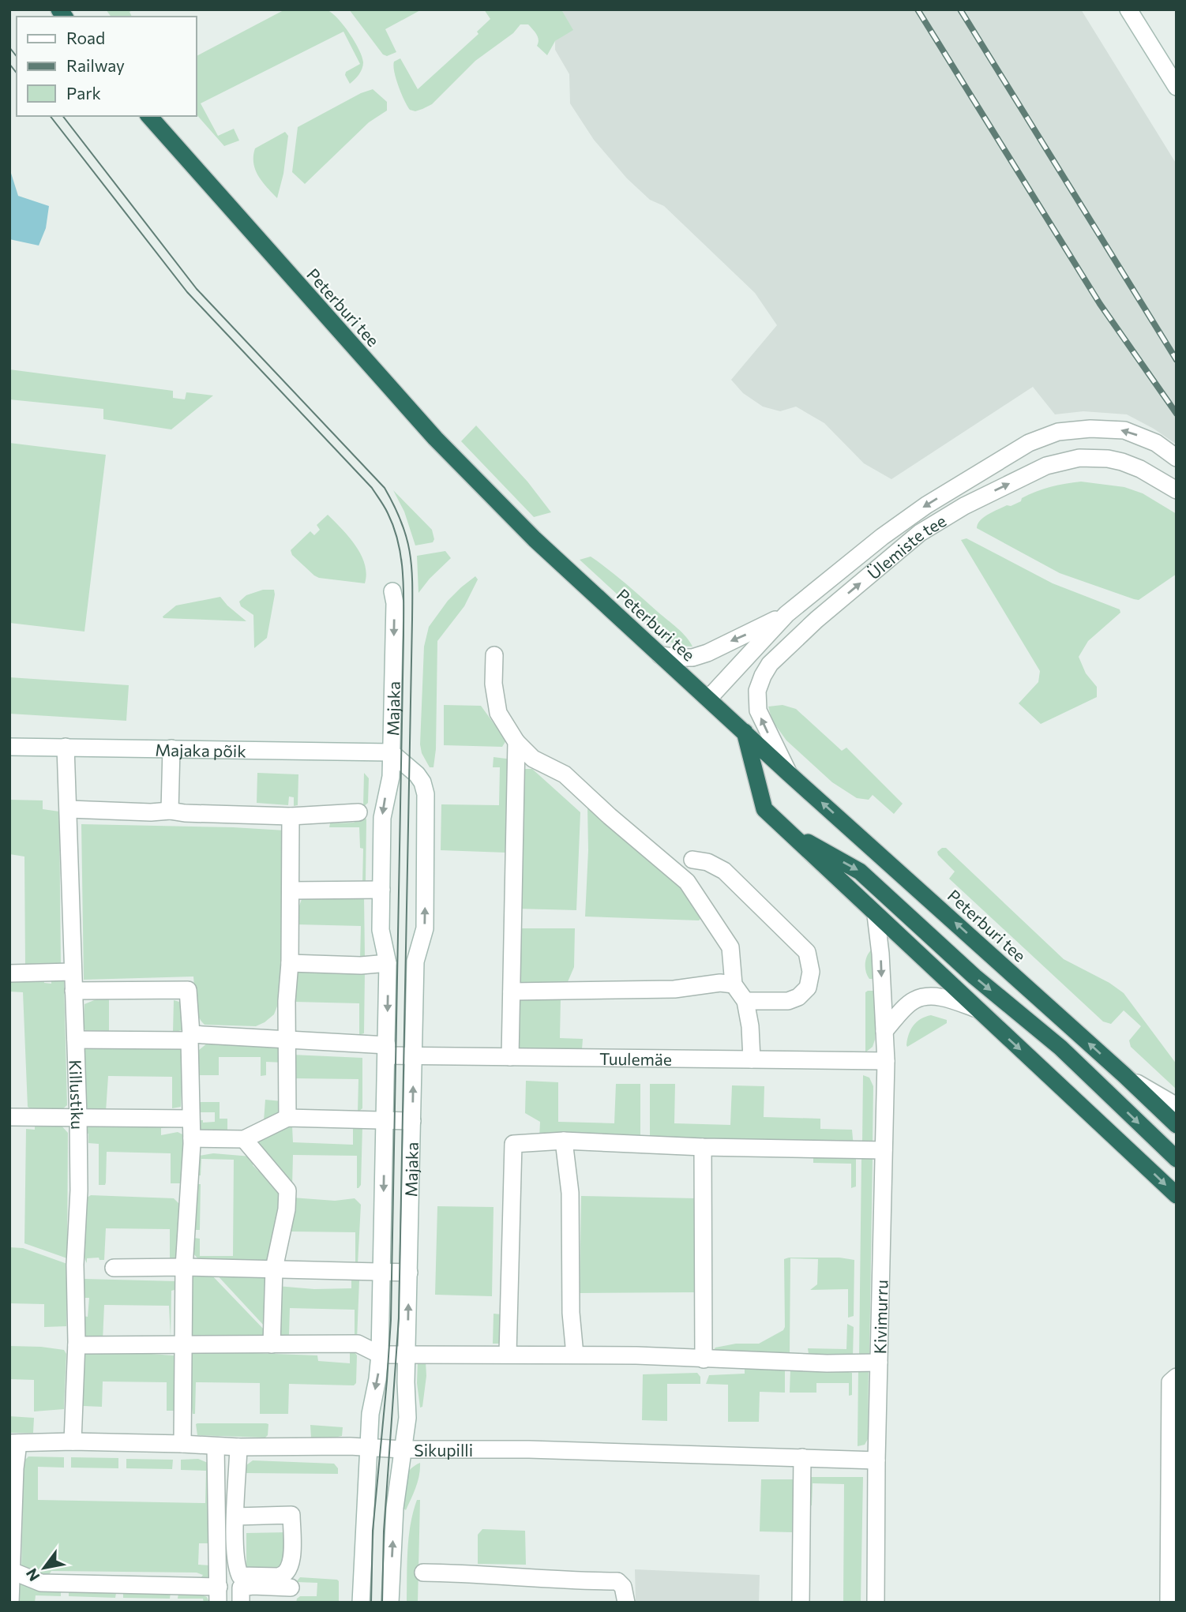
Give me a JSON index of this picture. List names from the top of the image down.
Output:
{
  "streets": {
    "highway": ["Peterburi tee"],
    "street": [
      "Ülemiste tee",
      "Majaka",
      "Majaka põik",
      "Tuulemäe",
      "Killustiku",
      "Kivimurru",
      "Sikupilli"
    ]
  },
  "crossings": [
    ["Peterburi tee", "Ülemiste tee"],
    ["Majaka", "Majaka põik"],
    ["Majaka", "Tuulemäe"],
    ["Majaka", "Sikupilli"],
    ["Majaka põik", "Killustiku"],
    ["Tuulemäe", "Killustiku"],
    ["Tuulemäe", "Kivimurru"],
    ["Killustiku", "Sikupilli"],
    ["Kivimurru", "Sikupilli"]
  ],
  "legend": ["Road", "Railway", "Park"],
  "north": "bottom left"
}
